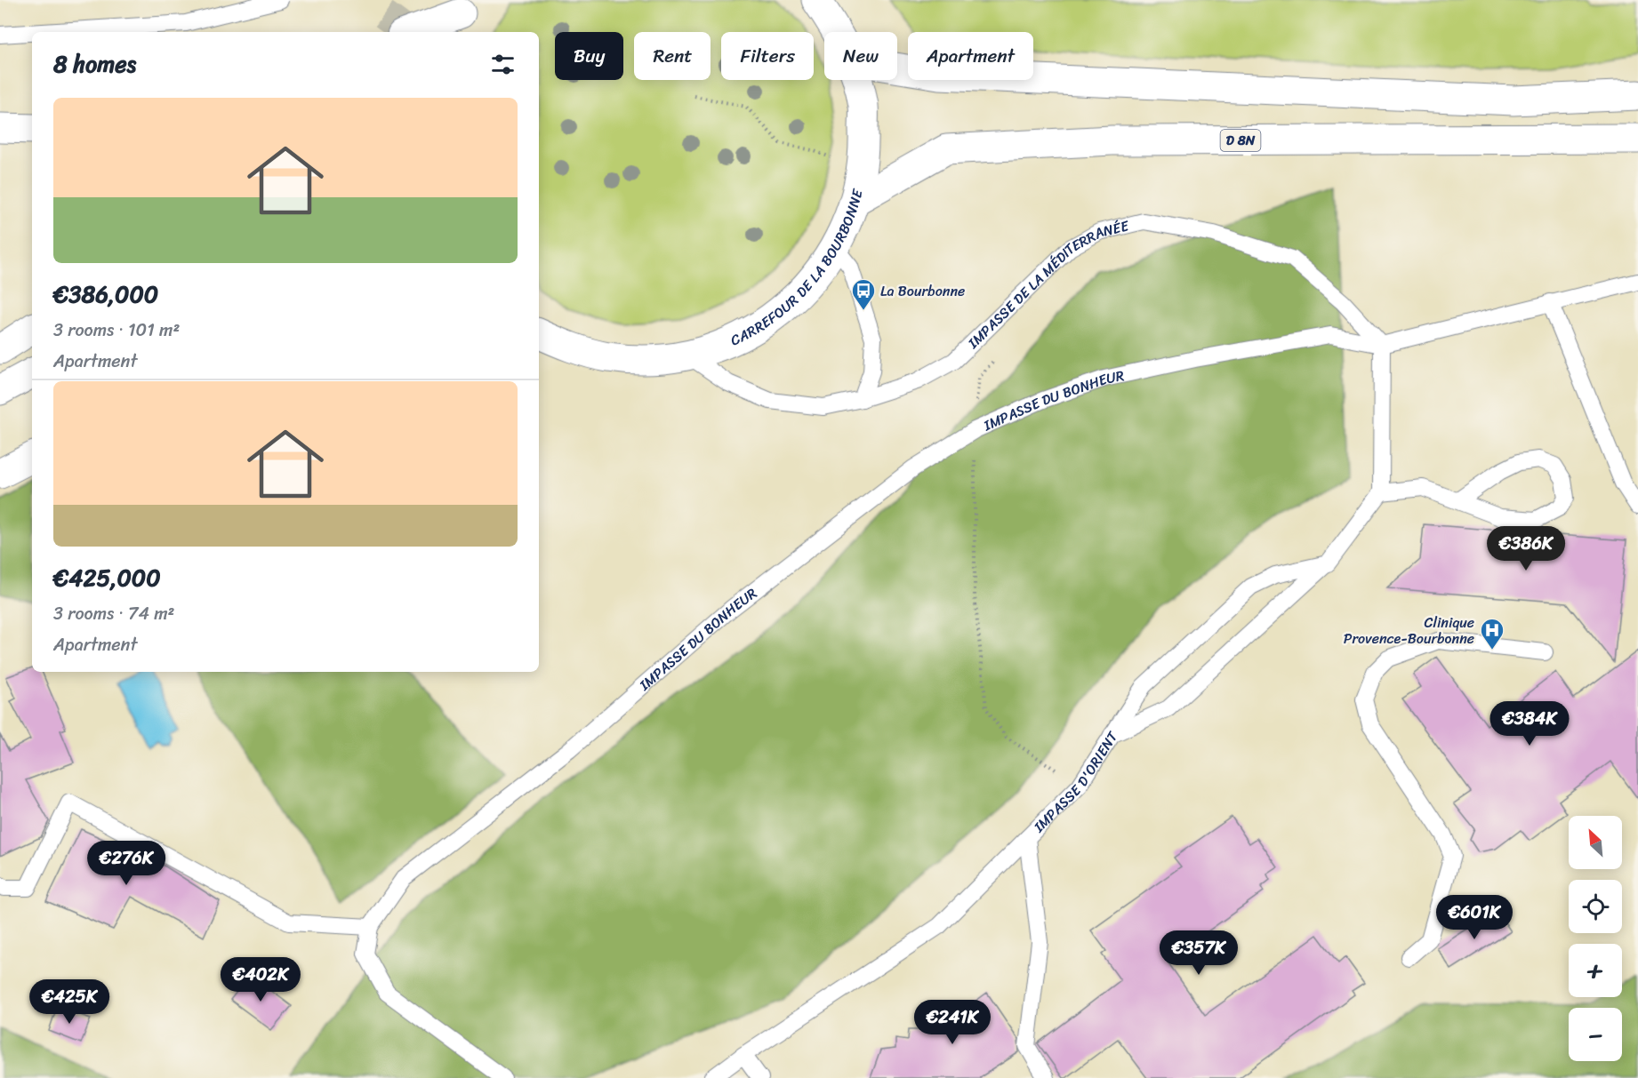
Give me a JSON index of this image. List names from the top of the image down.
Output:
{
  "streets": {
    "main road": ["D 8N", "CARREFOUR DE LA BOURBONNE"],
    "lane": ["IMPASSE DE LA MÉDITERRANÉE", "IMPASSE DU BONHEUR", "IMPASSE D'ORIENT"]
  },
  "crossings": [
    ["D 8N", "CARREFOUR DE LA BOURBONNE"],
    ["CARREFOUR DE LA BOURBONNE", "IMPASSE DE LA MÉDITERRANÉE"],
    ["IMPASSE DE LA MÉDITERRANÉE", "IMPASSE DU BONHEUR"]
  ],
  "places": {
    "bus stop": ["La Bourbonne"],
    "hospital": ["Clinique Provence-Bourbonne"]
  },
  "north": "top left",
  "page": {
    "chip": [
      "Buy",
      "Rent",
      "Filters",
      "New",
      "Apartment"
    ],
    "heading": "8 homes",
    "list": [
      {
        "name": "€386,000",
        "note": "3 rooms · 101 m² · Apartment"
      },
      {
        "name": "€425,000",
        "note": "3 rooms · 74 m² · Apartment"
      }
    ],
    "price": [
      "€386K",
      "€384K",
      "€276K",
      "€601K",
      "€357K",
      "€402K",
      "€425K",
      "€241K"
    ],
    "map_buttons": ["+", "−"]
  }
}
